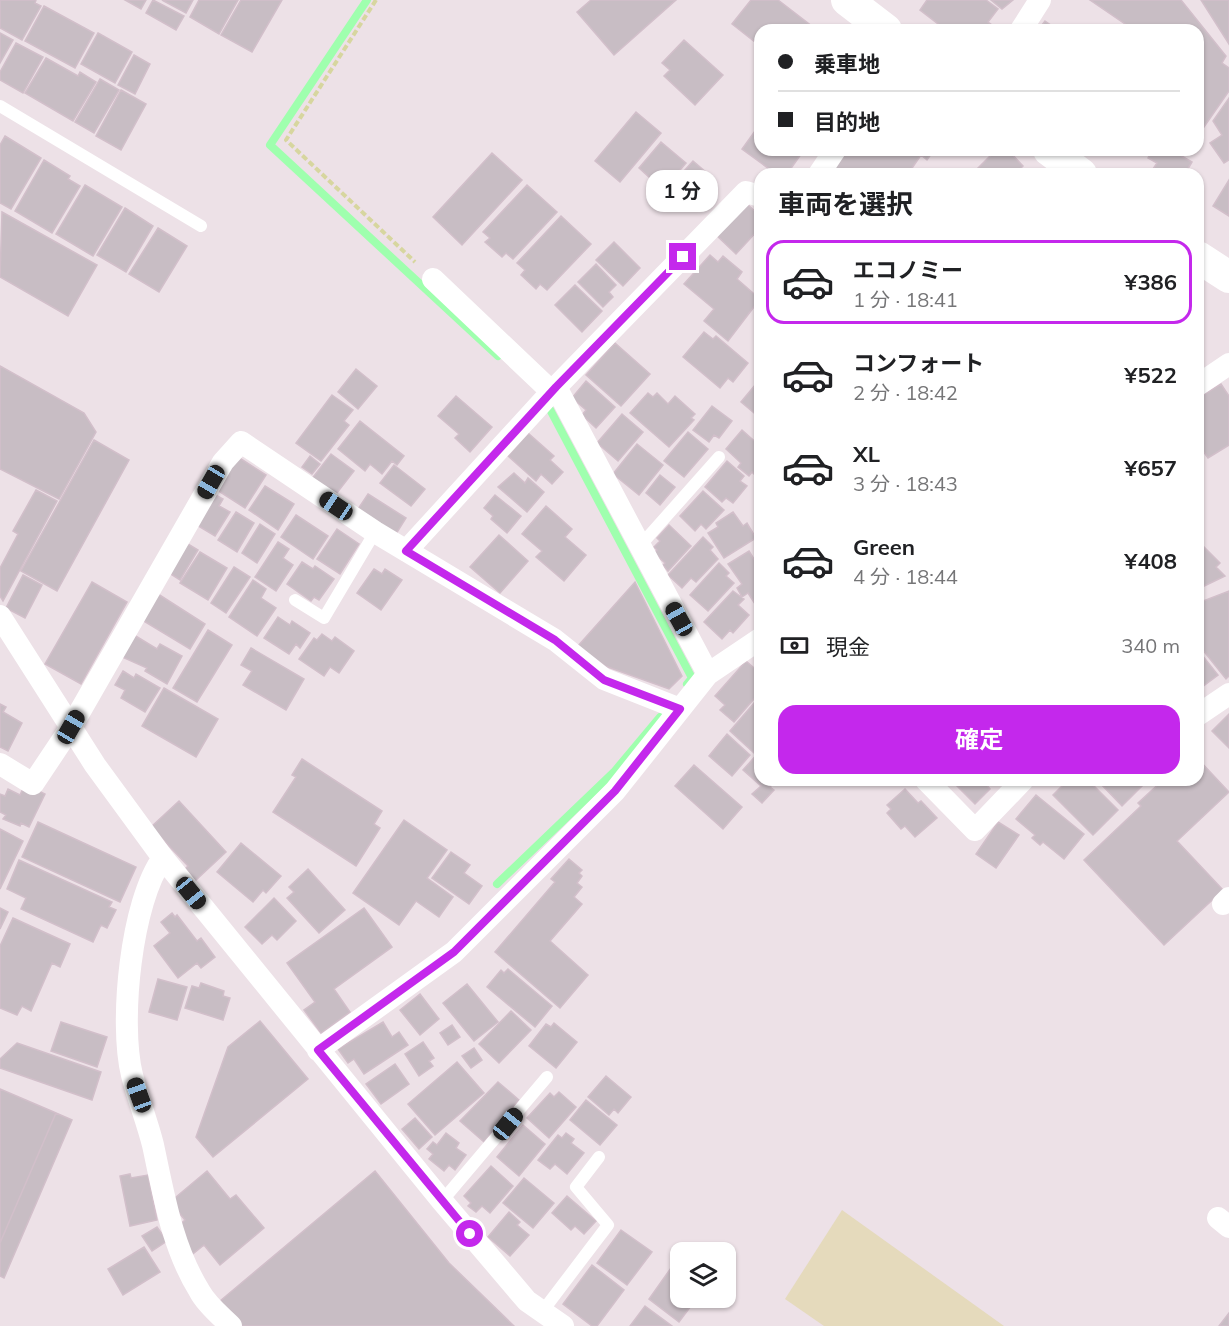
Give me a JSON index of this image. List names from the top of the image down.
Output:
{
  "page": {
    "banner": ["乗車地", "目的地"],
    "heading": "車両を選択",
    "bubble": "1 分",
    "list": [
      {
        "name": "エコノミー",
        "note": "1 分 · 18:41",
        "value": "¥386"
      },
      {
        "name": "コンフォート",
        "note": "2 分 · 18:42",
        "value": "¥522"
      },
      {
        "name": "XL",
        "note": "3 分 · 18:43",
        "value": "¥657"
      },
      {
        "name": "Green",
        "note": "4 分 · 18:44",
        "value": "¥408"
      }
    ],
    "pay": ["現金", "340 m"],
    "buttons": "確定"
  }
}
